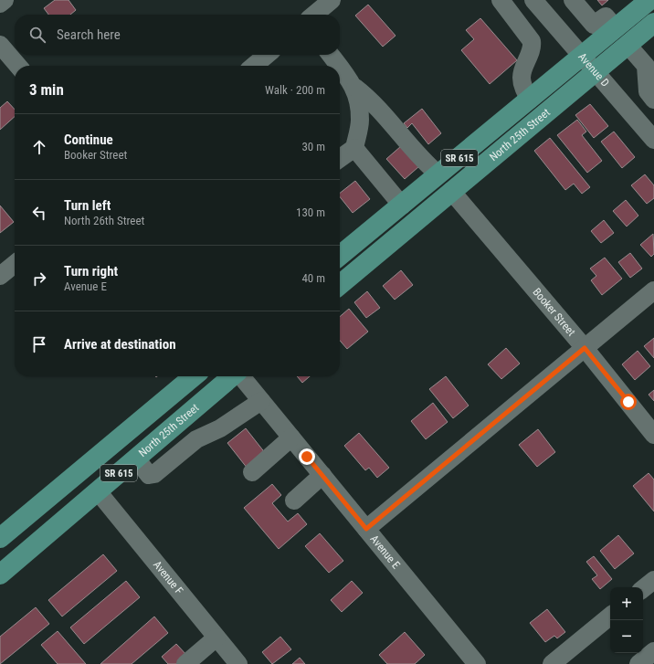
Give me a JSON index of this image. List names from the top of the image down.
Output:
{
  "streets": {
    "main road": ["North 25th Street", "SR 615"],
    "street": [
      "Avenue D",
      "Booker Street",
      "Avenue E",
      "Avenue F"
    ]
  },
  "crossings": [
    ["Avenue D", "North 25th Street"],
    ["North 25th Street", "Booker Street"],
    ["North 25th Street", "Avenue F"]
  ],
  "page": {
    "search": "Search here",
    "heading": ["3 min", "Walk · 200 m"],
    "list": [
      ["Continue", "Booker Street", "30 m"],
      ["Turn left", "North 26th Street", "130 m"],
      ["Turn right", "Avenue E", "40 m"],
      "Arrive at destination"
    ],
    "map_buttons": ["+", "−"]
  }
}
